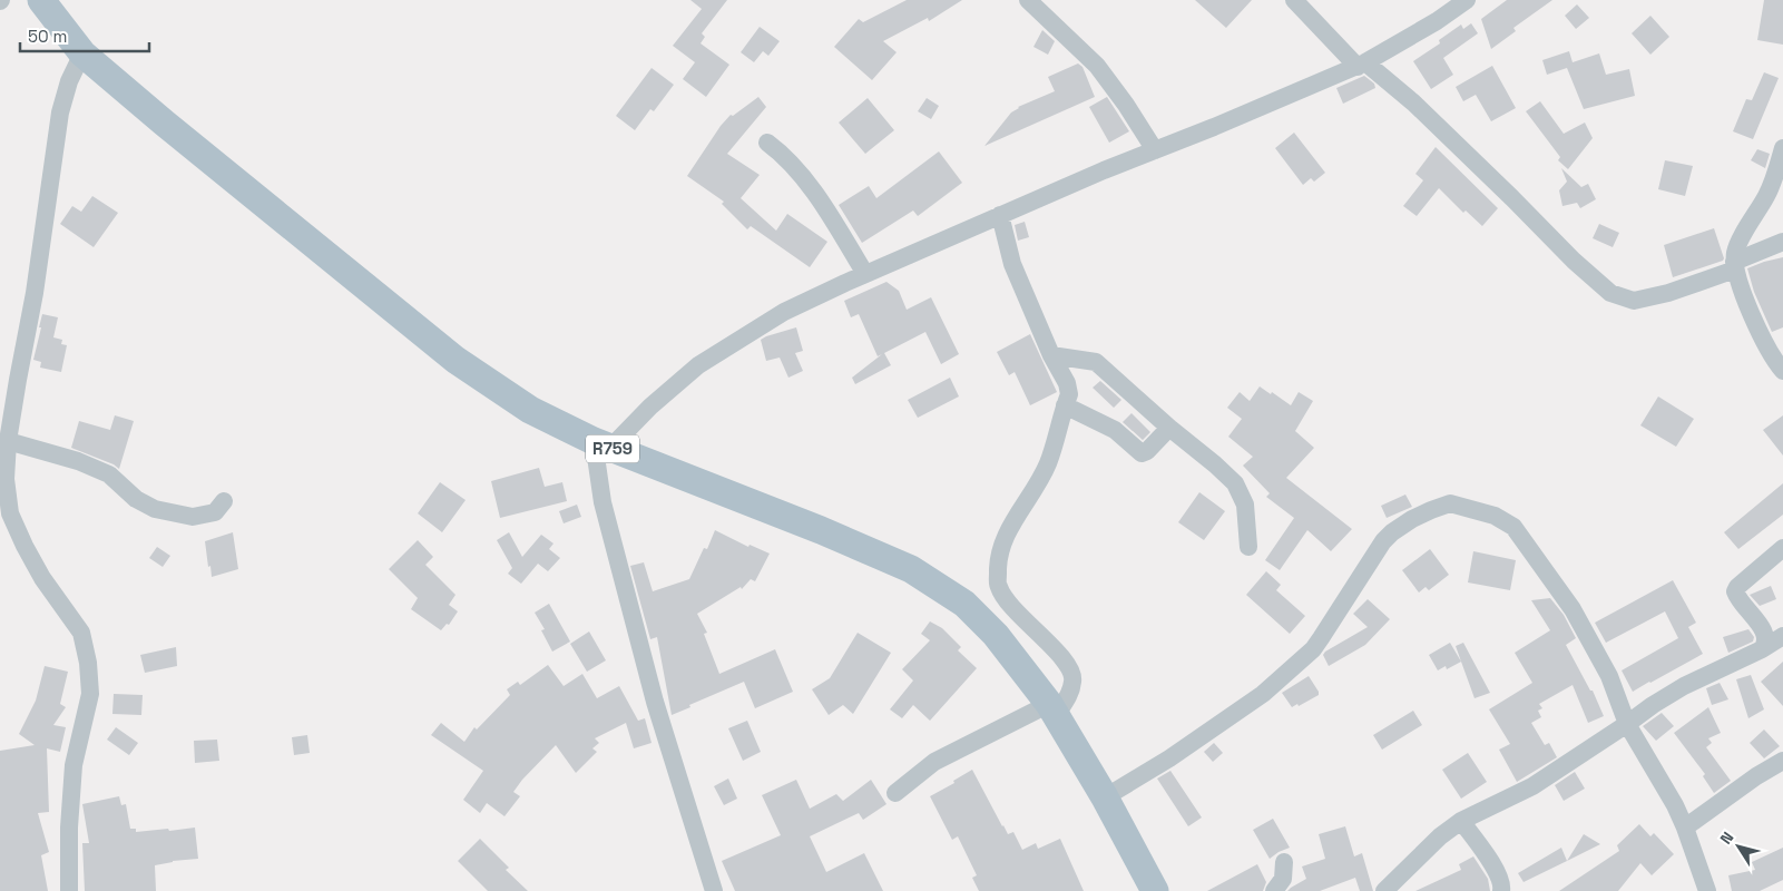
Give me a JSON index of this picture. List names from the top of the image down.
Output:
{
  "streets": {
    "main road": ["R759"]
  },
  "scale_bar": "50 m",
  "north": "top left"
}
